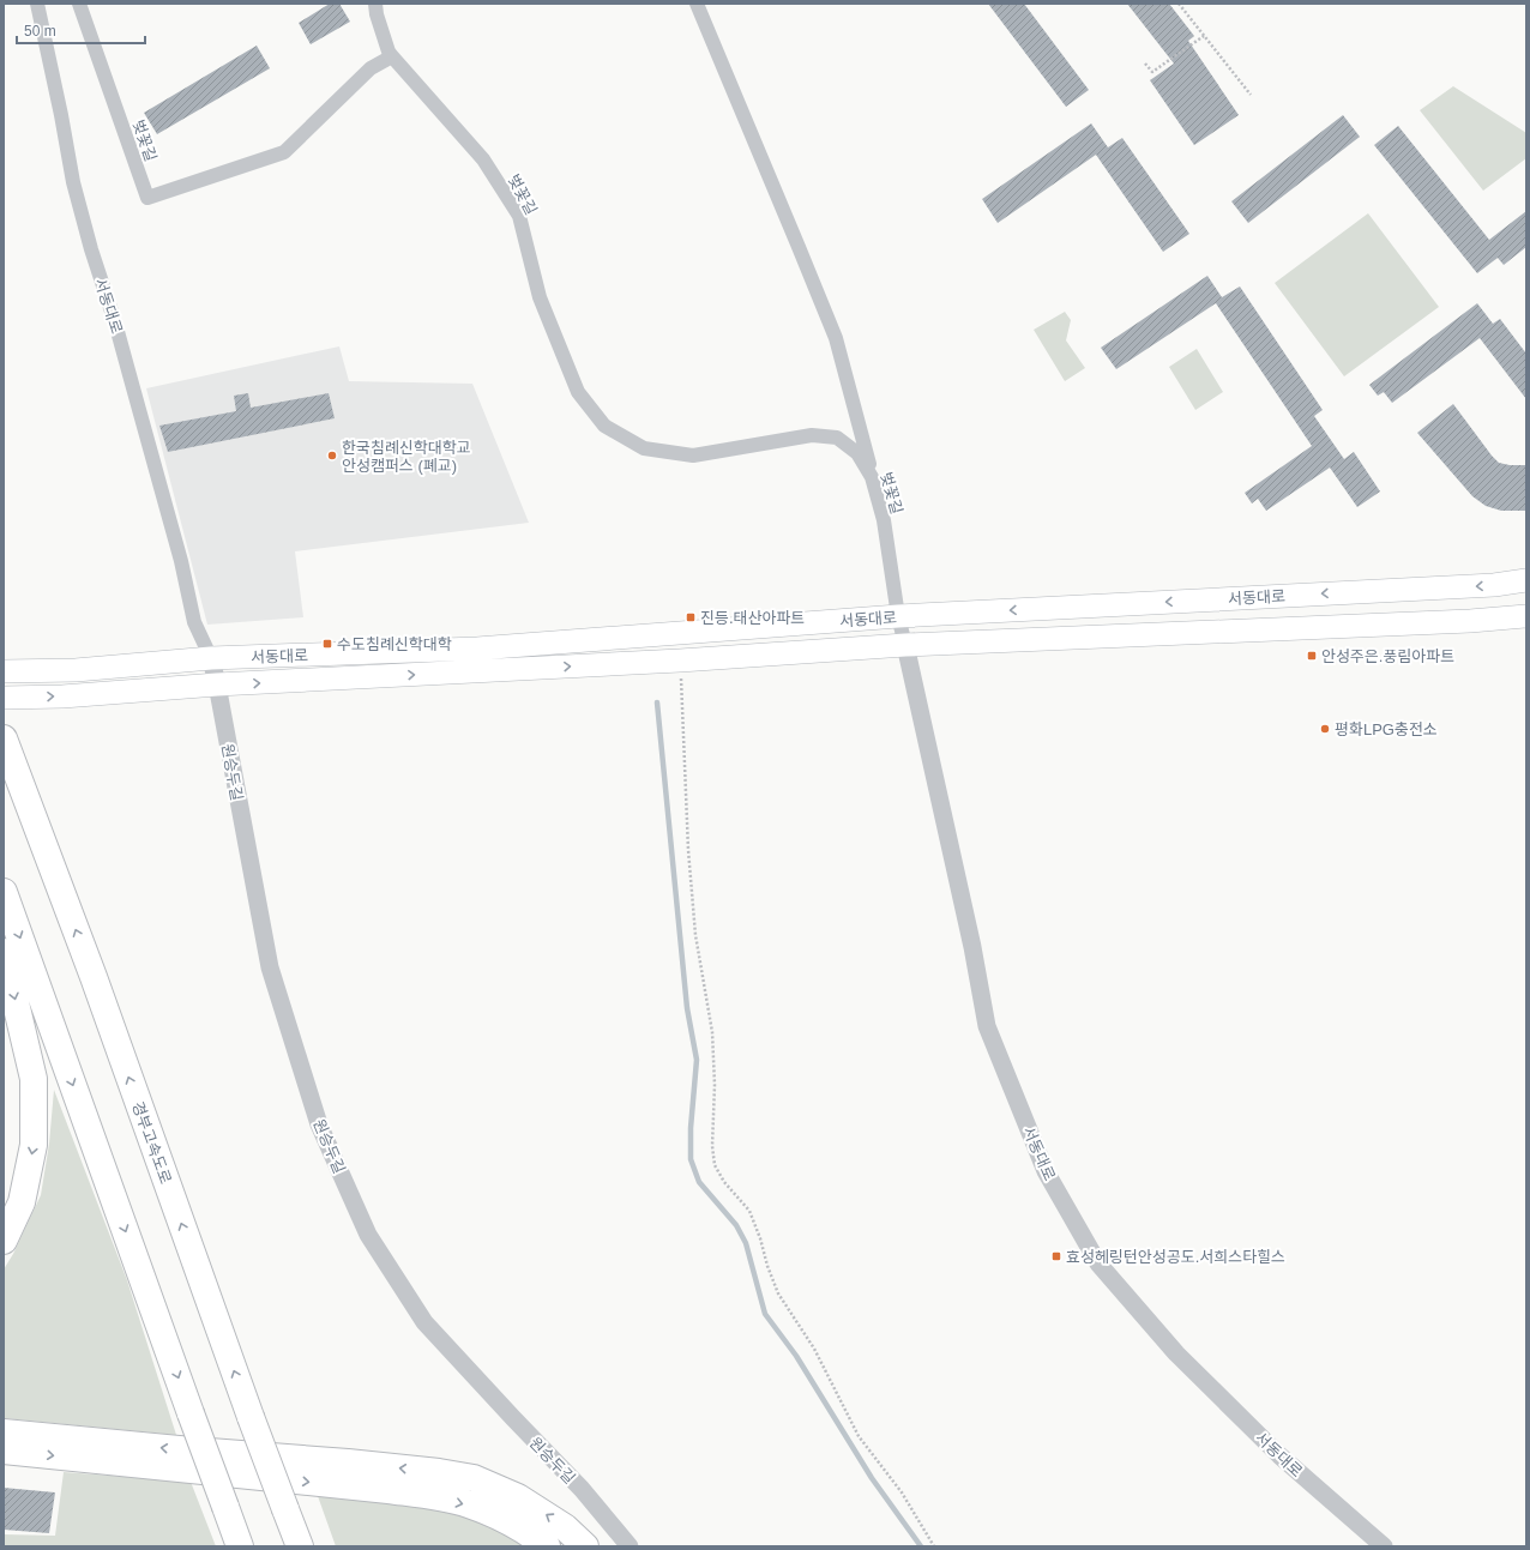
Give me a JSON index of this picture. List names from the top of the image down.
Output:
{
  "streets": {
    "highway": ["경부고속도로"],
    "main road": ["서동대로"],
    "street": ["벚꽃길", "원승두길"]
  },
  "crossings": [
    ["벚꽃길", "서동대로"],
    ["서동대로", "원승두길"]
  ],
  "places": {
    "other": ["한국침례신학대학교 안성캠퍼스 (폐교)", "평화LPG충전소"],
    "transit": [
      "진등.태산아파트",
      "수도침례신학대학",
      "안성주은.풍림아파트",
      "효성헤링턴안성공도.서희스타힐스"
    ]
  },
  "scale_bar": "50 m"
}
